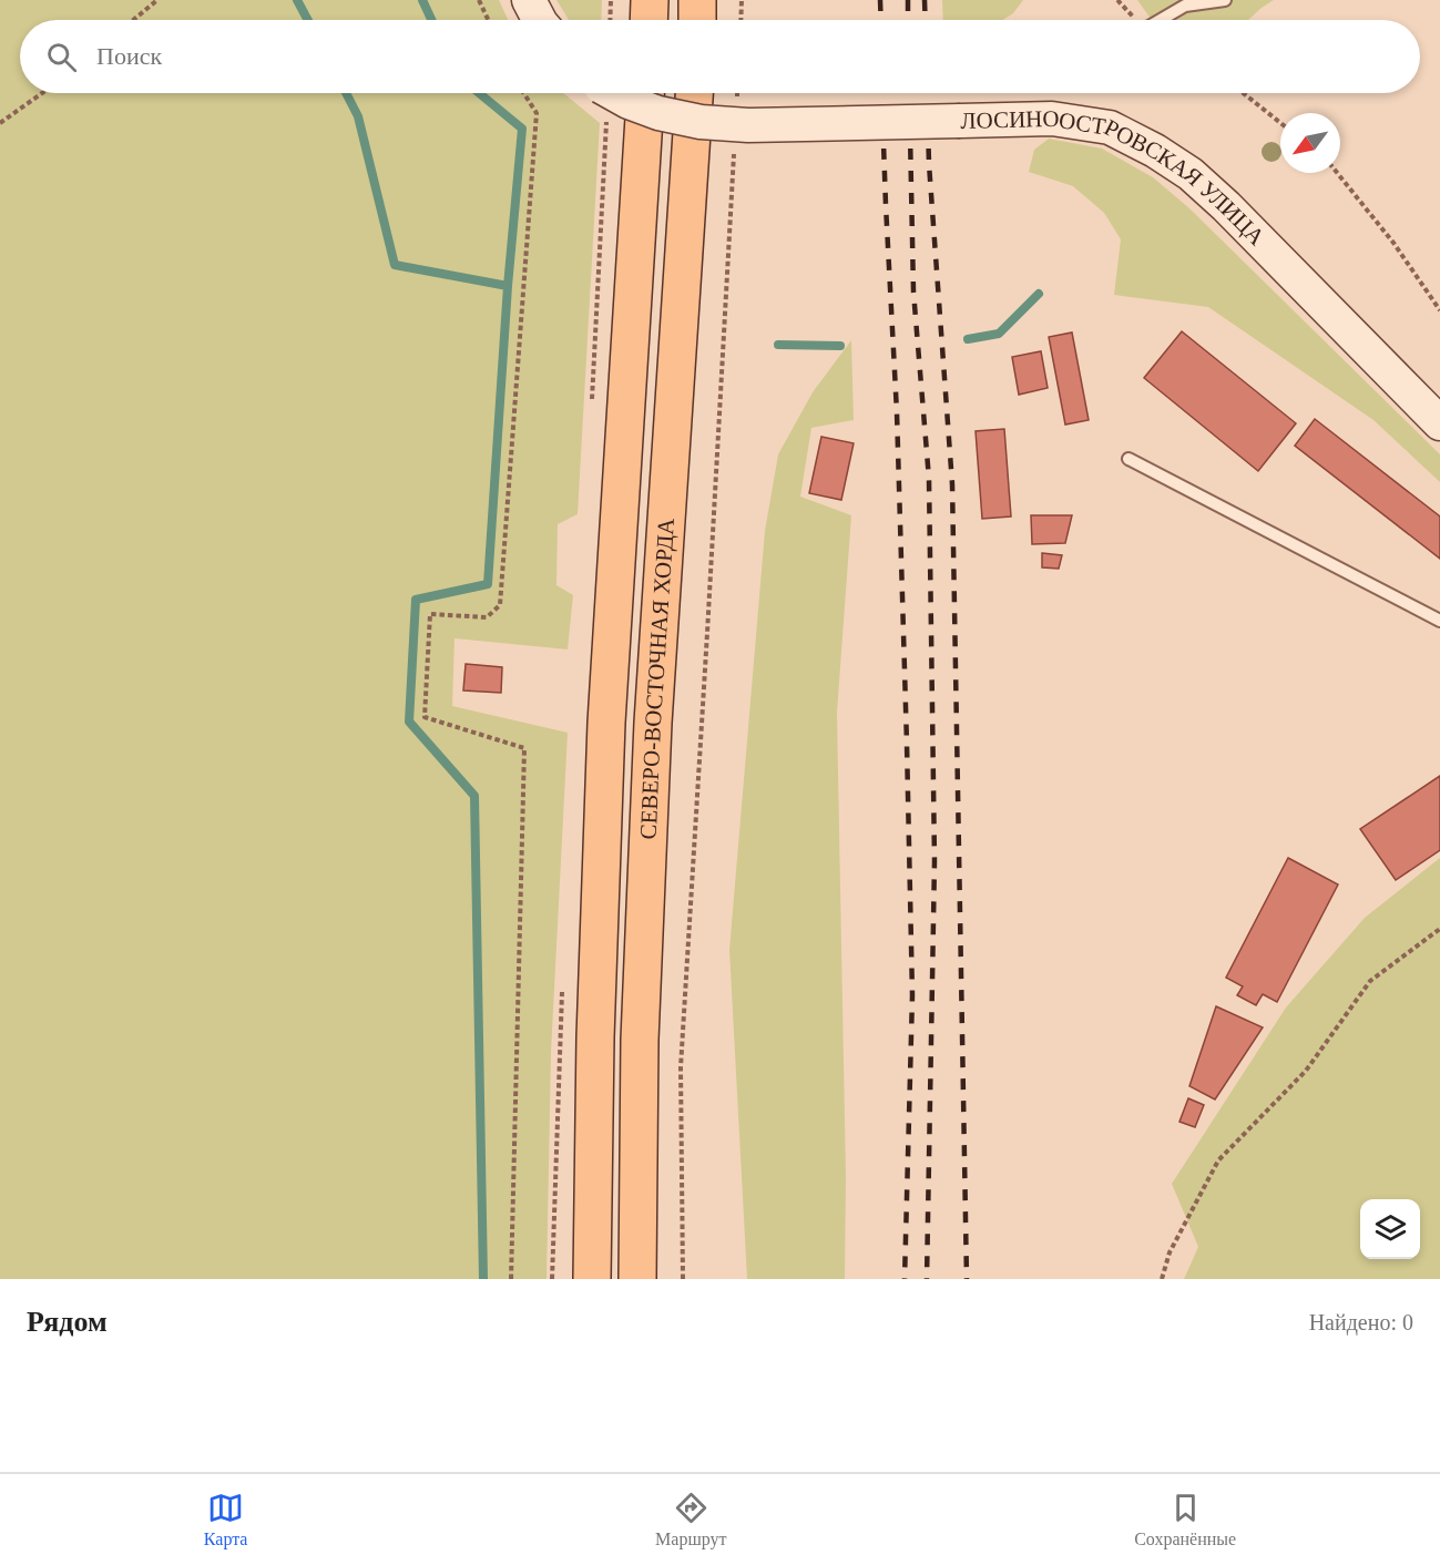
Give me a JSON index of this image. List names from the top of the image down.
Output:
{
  "streets": {
    "main road": ["СЕВЕРО-ВОСТОЧНАЯ ХОРДА"],
    "street": ["ЛОСИНООСТРОВСКАЯ УЛИЦА"]
  },
  "north": "bottom left",
  "page": {
    "search": "Поиск",
    "heading": ["Рядом", "Найдено: 0"],
    "nav": ["Карта", "Маршрут", "Сохранённые"]
  }
}
